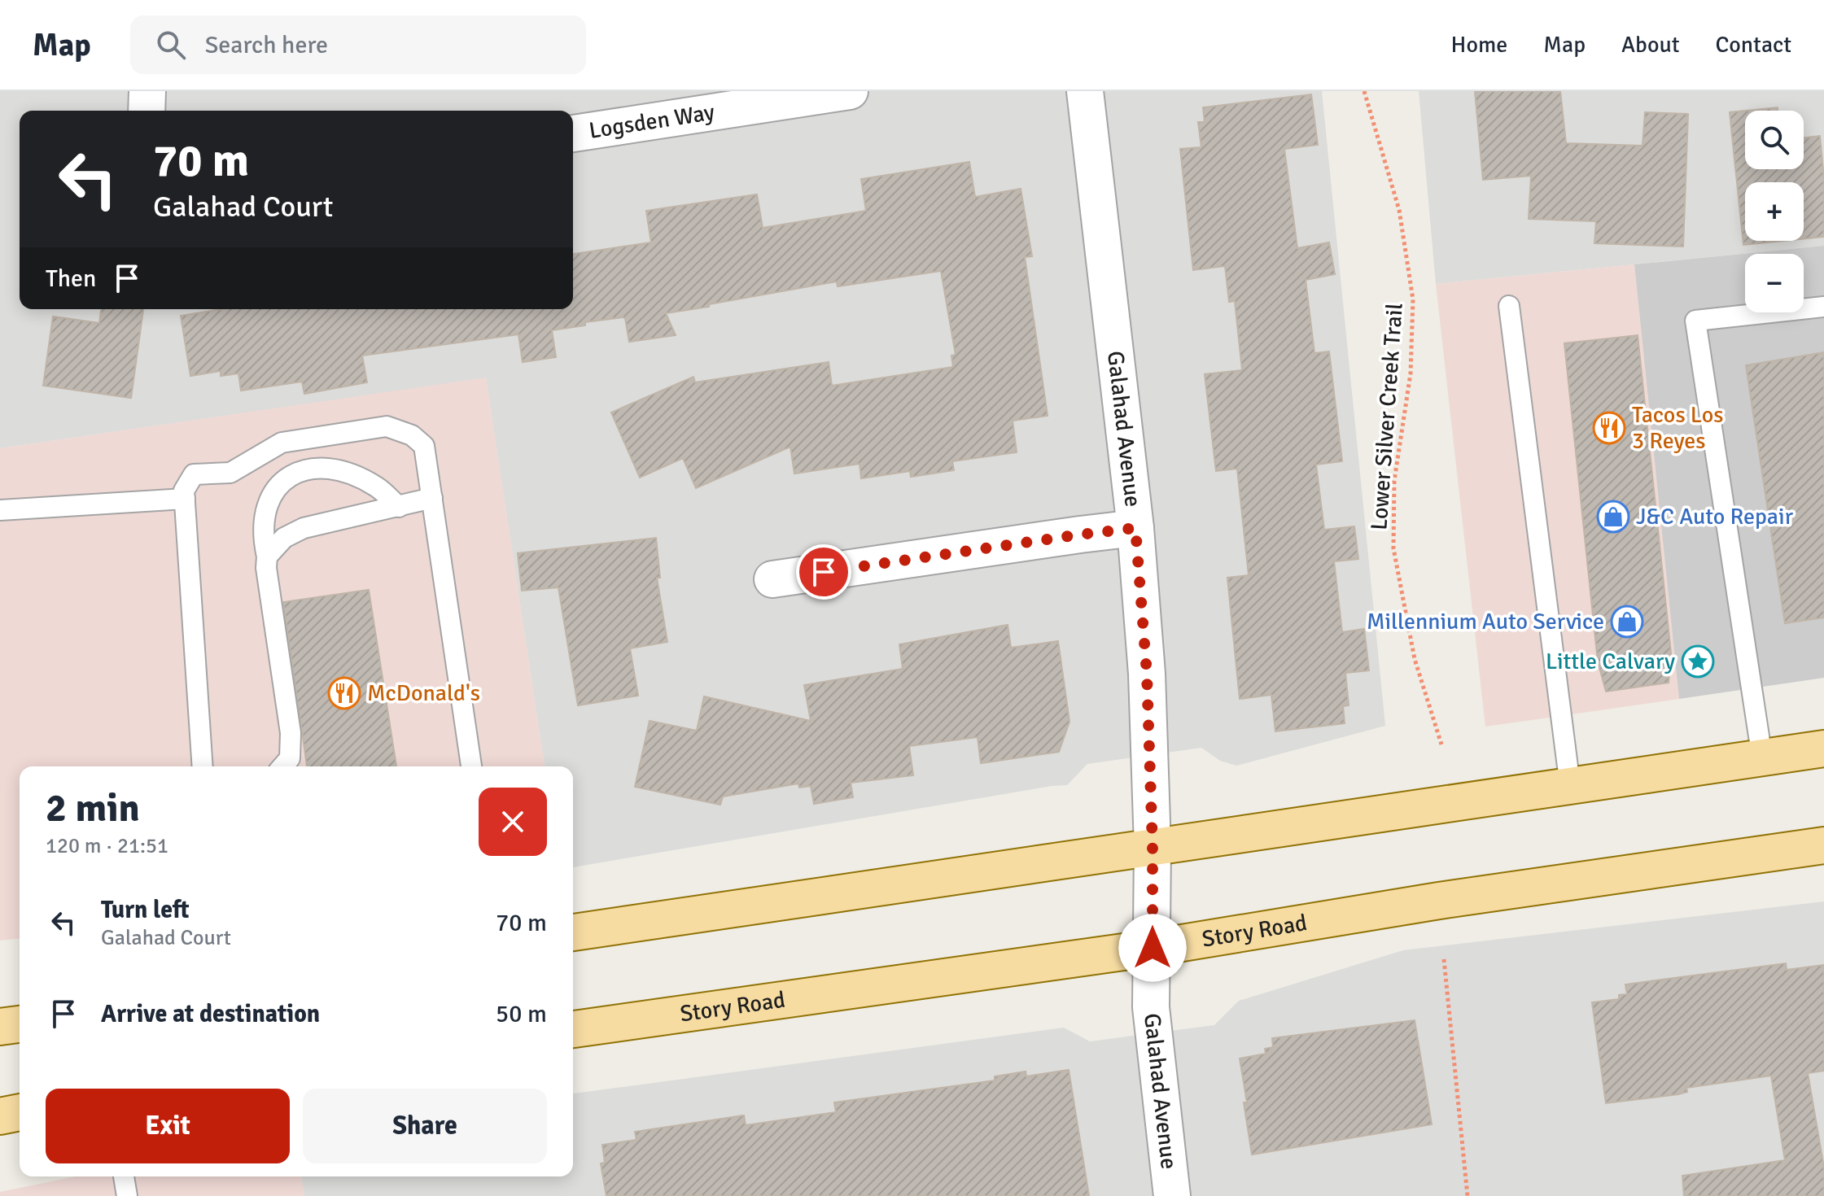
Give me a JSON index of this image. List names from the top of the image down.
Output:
{
  "streets": {
    "main road": ["Story Road"],
    "street": ["Logsden Way", "Galahad Avenue"],
    "path": ["Lower Silver Creek Trail"]
  },
  "crossings": [
    ["Galahad Avenue", "Story Road"]
  ],
  "places": {
    "restaurant": ["Tacos Los 3 Reyes", "McDonald's"],
    "shop": ["J&C Auto Repair", "Millennium Auto Service"],
    "place": ["Little Calvary"]
  },
  "page": {
    "header": "Map",
    "search": "Search here",
    "nav": [
      "Home",
      "Map",
      "About",
      "Contact"
    ],
    "map_buttons": ["+", "−"],
    "turn": ["70 m", "Galahad Court"],
    "then": "Then",
    "heading": ["2 min", "120 m · 21:51"],
    "list": [
      {
        "name": "Turn left",
        "note": "Galahad Court",
        "value": "70 m"
      },
      {
        "name": "Arrive at destination",
        "value": "50 m"
      }
    ],
    "buttons": ["Exit", "Share"]
  }
}
